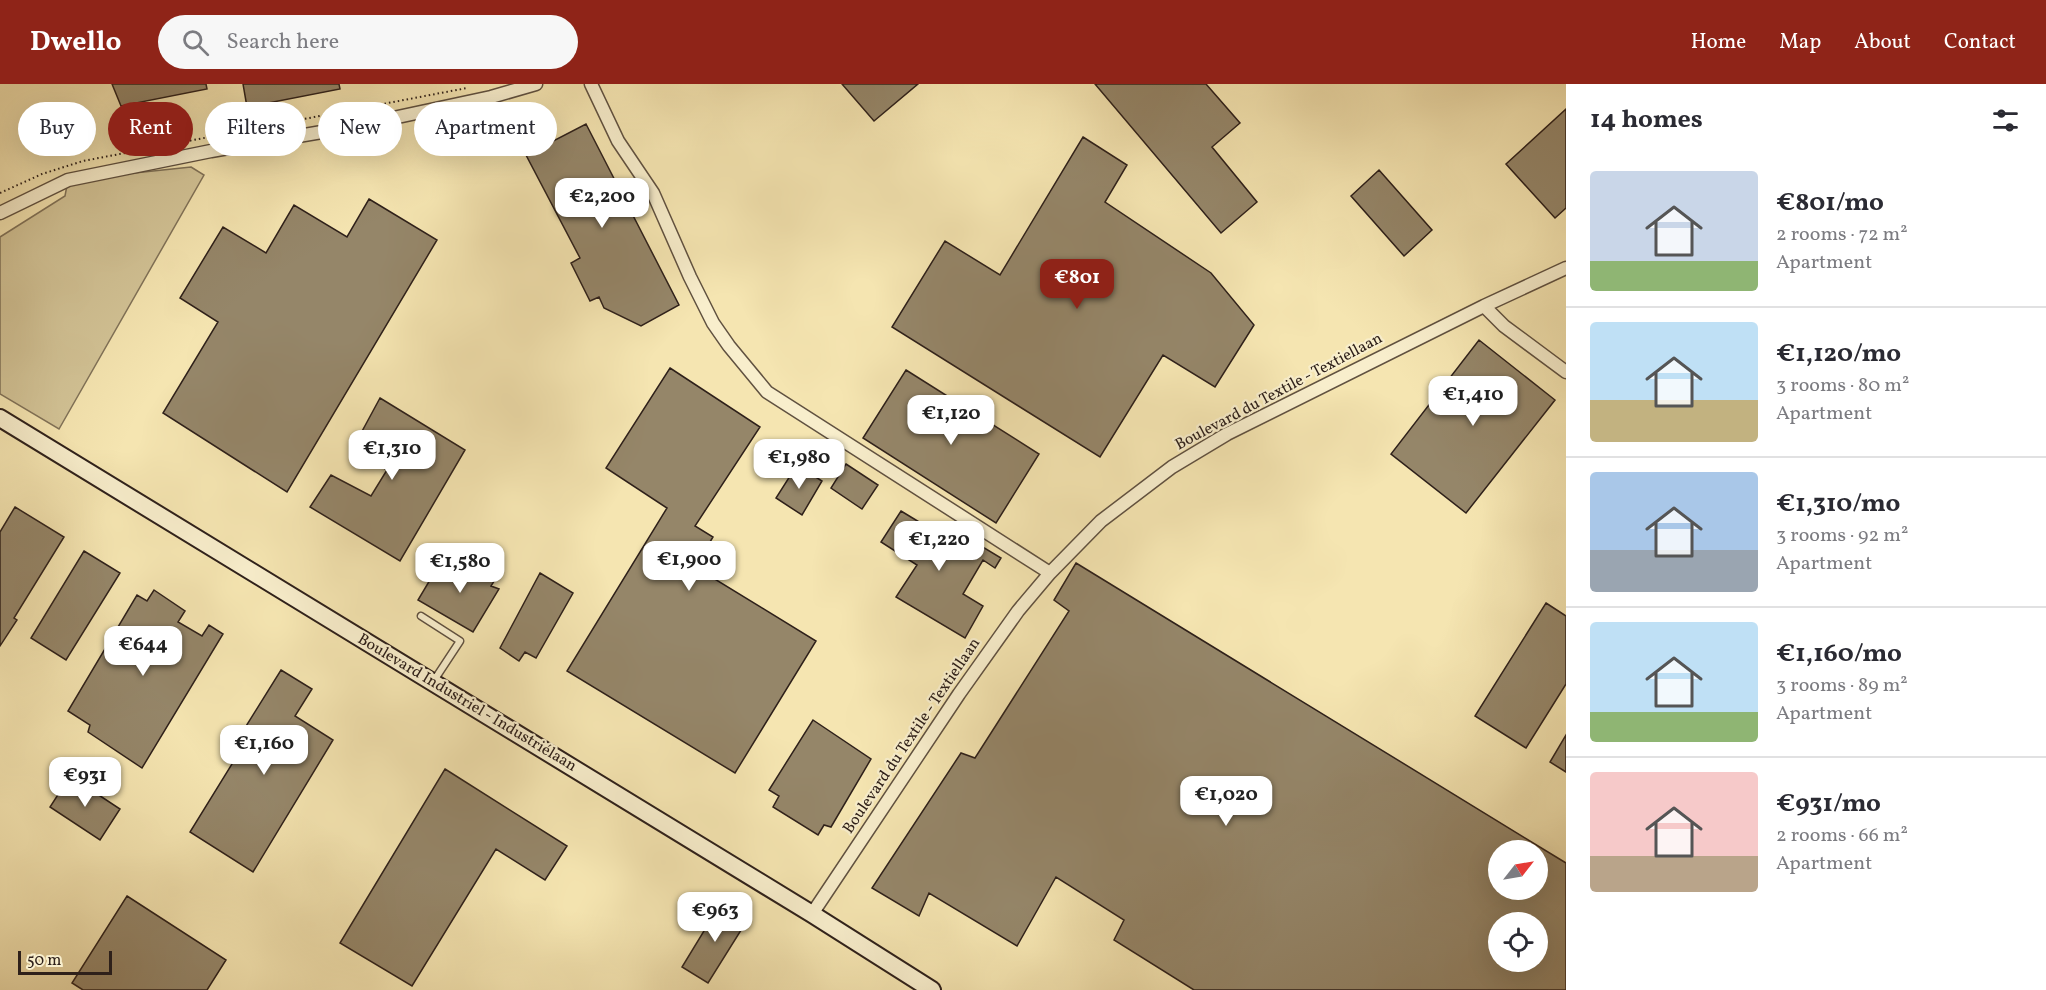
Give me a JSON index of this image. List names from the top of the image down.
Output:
{
  "streets": {
    "main road": ["Boulevard Industriel - Industriélaan"],
    "street": ["Boulevard du Textile - Textiellaan"]
  },
  "crossings": [
    ["Boulevard du Textile - Textiellaan", "Boulevard Industriel - Industriélaan"]
  ],
  "scale_bar": "50 m",
  "north": "top right",
  "page": {
    "header": "Dwello",
    "search": "Search here",
    "nav": [
      "Home",
      "Map",
      "About",
      "Contact"
    ],
    "heading": "14 homes",
    "chip": [
      "Buy",
      "Rent",
      "Filters",
      "New",
      "Apartment"
    ],
    "list": [
      {
        "name": "€801/mo",
        "note": "2 rooms · 72 m² · Apartment"
      },
      {
        "name": "€1,120/mo",
        "note": "3 rooms · 80 m² · Apartment"
      },
      {
        "name": "€1,310/mo",
        "note": "3 rooms · 92 m² · Apartment"
      },
      {
        "name": "€1,160/mo",
        "note": "3 rooms · 89 m² · Apartment"
      },
      {
        "name": "€931/mo",
        "note": "2 rooms · 66 m² · Apartment"
      }
    ],
    "price": [
      "€2,200",
      "€801",
      "€1,410",
      "€1,120",
      "€1,310",
      "€1,980",
      "€1,220",
      "€1,900",
      "€1,580",
      "€644",
      "€1,160",
      "€931",
      "€1,020",
      "€963"
    ],
    "scale": "50 m"
  }
}
